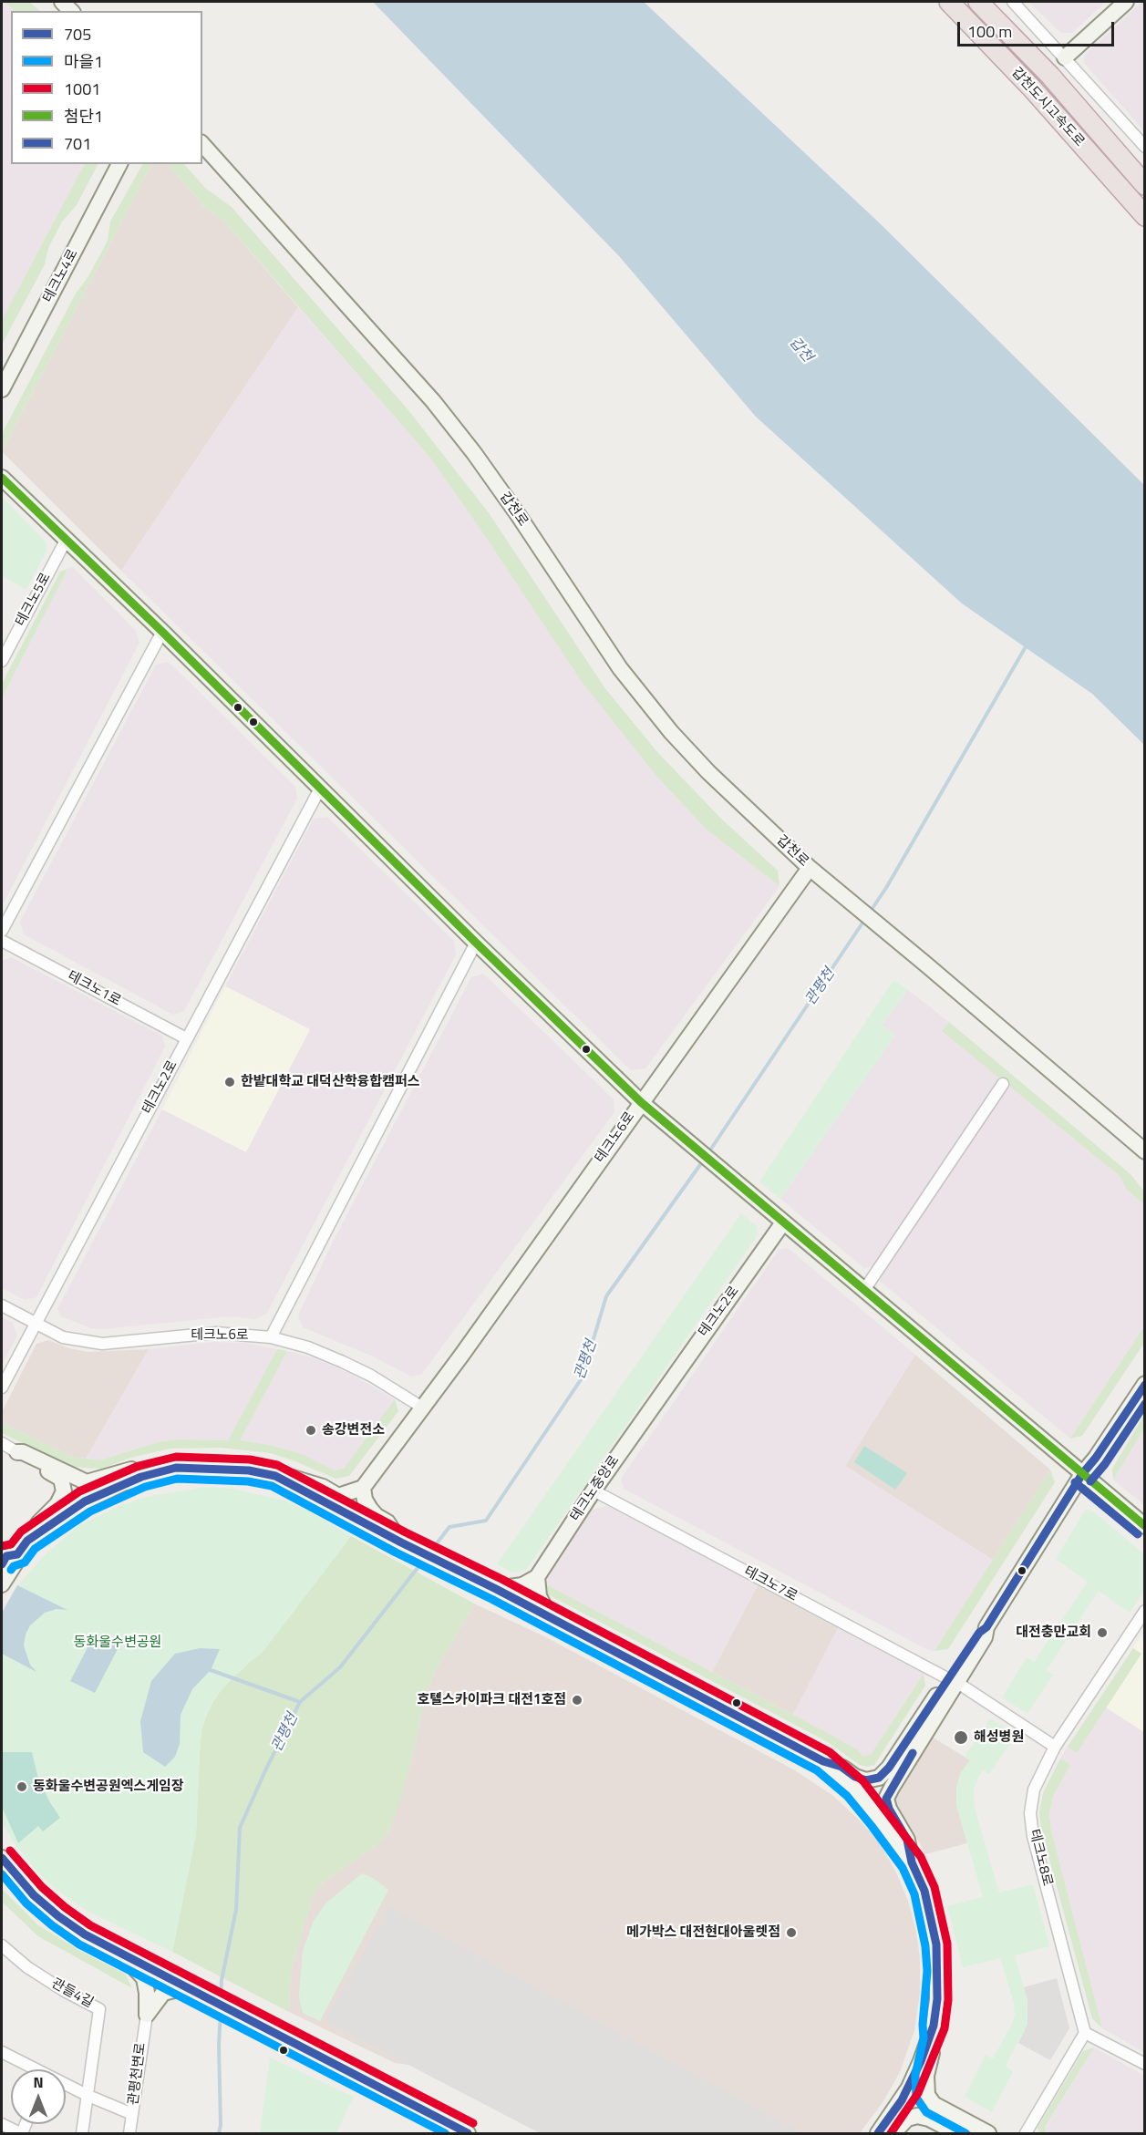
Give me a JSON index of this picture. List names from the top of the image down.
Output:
{
  "streets": {
    "highway": ["갑천도시고속도로"],
    "main road": [
      "테크노4로",
      "갑천로",
      "테크노2로",
      "테크노6로",
      "테크노중앙로"
    ],
    "street": [
      "테크노5로",
      "테크노1로",
      "테크노7로",
      "테크노8로",
      "관들4길",
      "관평천변로"
    ]
  },
  "crossings": [
    ["갑천로", "테크노6로"],
    ["테크노1로", "테크노2로"],
    ["테크노2로", "테크노6로"],
    ["테크노2로", "테크노중앙로"],
    ["테크노중앙로", "테크노7로"],
    ["테크노7로", "테크노8로"]
  ],
  "water": ["갑천", "관평천"],
  "parks": ["동화울수변공원"],
  "places": [
    "한밭대학교 대덕산학융합캠퍼스",
    "송강변전소",
    "대전충만교회",
    "호텔스카이파크 대전1호점",
    "해성병원",
    "동화울수변공원엑스게임장",
    "메가박스 대전현대아울렛점"
  ],
  "lines": [
    "transit line 첨단1",
    "transit line 705",
    "transit line 701",
    "transit line 1001",
    "transit line 마을1"
  ],
  "legend": [
    "705",
    "마을1",
    "1001",
    "첨단1",
    "701"
  ],
  "scale_bar": "100 m",
  "north": "top"
}
